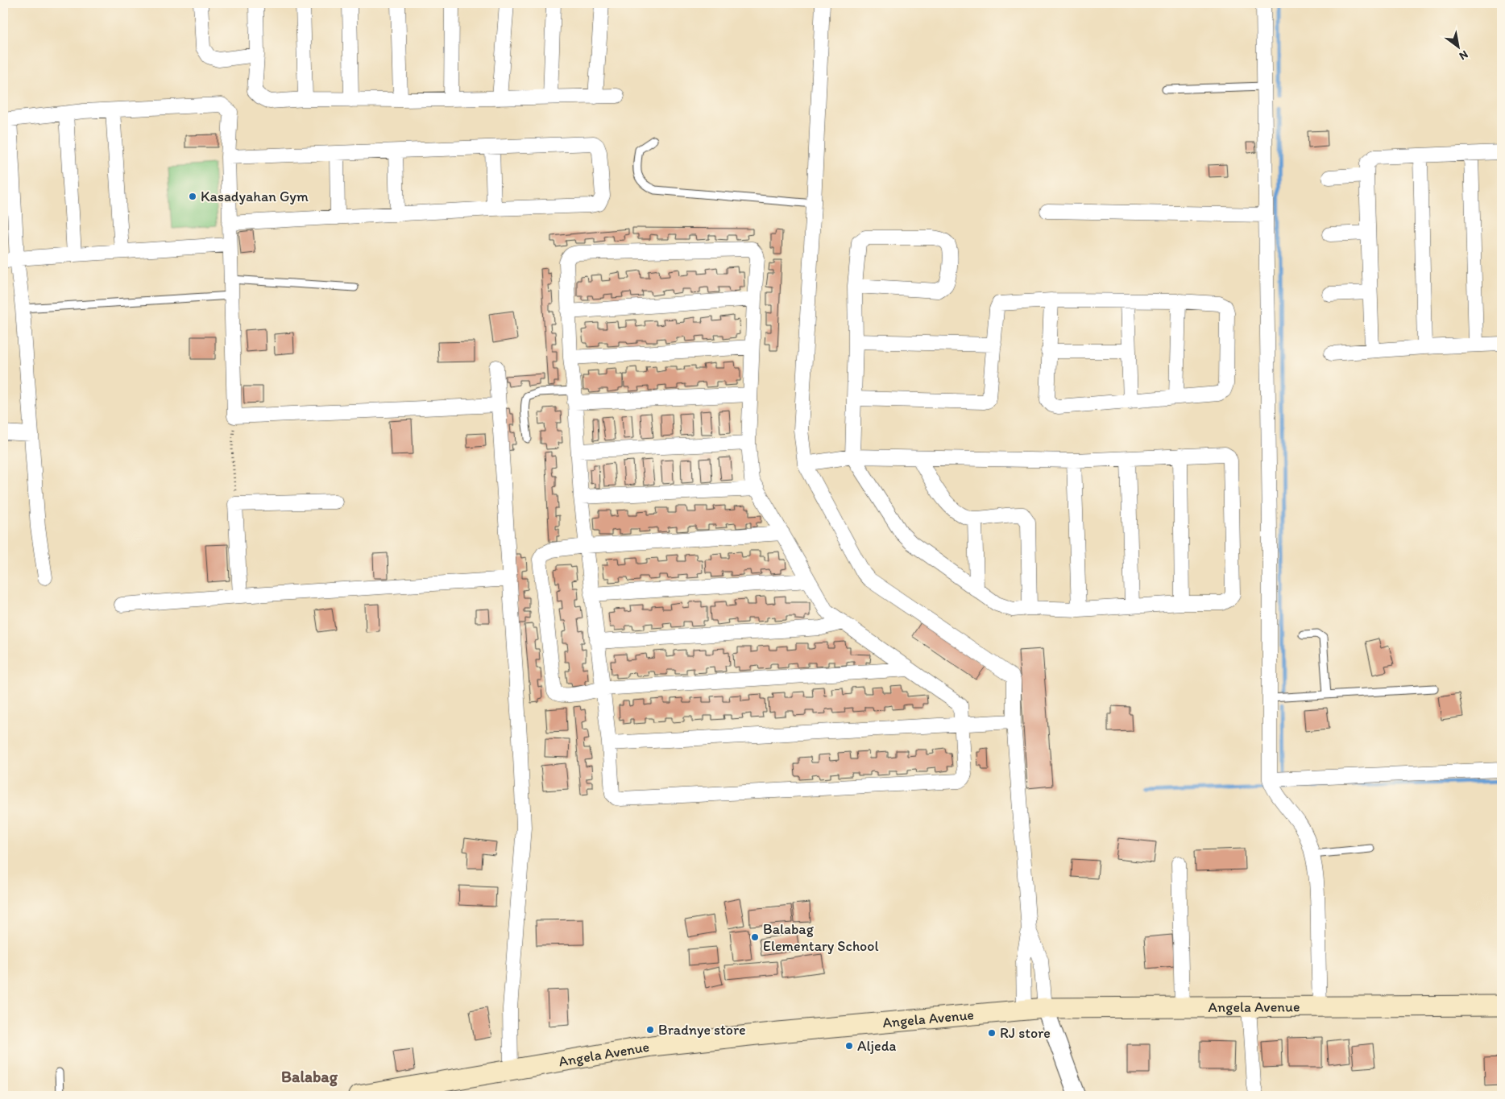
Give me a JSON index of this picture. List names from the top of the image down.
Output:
{
  "streets": {
    "main road": ["Angela Avenue"]
  },
  "districts": ["Balabag"],
  "places": [
    "Kasadyahan Gym",
    "Balabag Elementary School",
    "Bradnye store",
    "RJ store",
    "Aljeda"
  ],
  "north": "bottom right"
}
